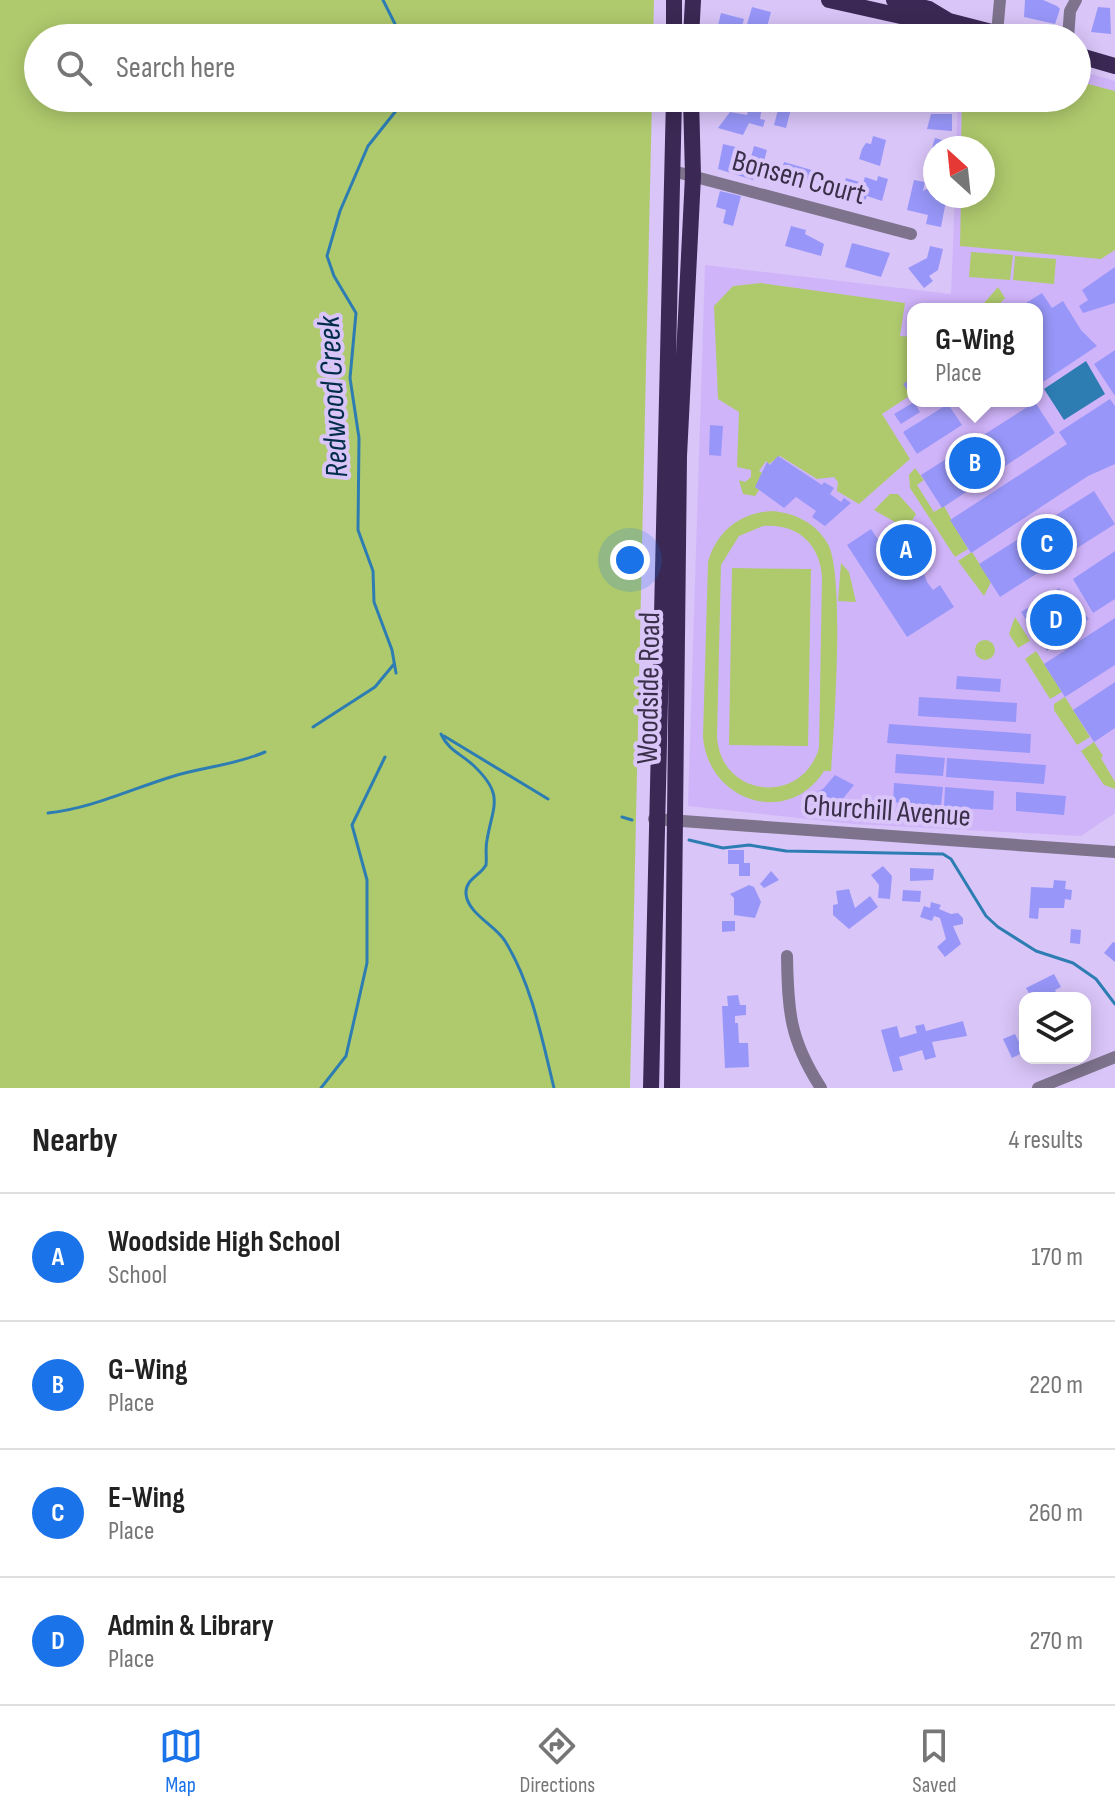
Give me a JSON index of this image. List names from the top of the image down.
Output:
{
  "streets": {
    "main road": ["Woodside Road"],
    "street": ["Bonsen Court", "Churchill Avenue"]
  },
  "crossings": [
    ["Bonsen Court", "Woodside Road"],
    ["Woodside Road", "Churchill Avenue"]
  ],
  "water": ["Redwood Creek"],
  "north": "top left",
  "page": {
    "search": "Search here",
    "popup": ["G-Wing", "Place"],
    "pins": [
      "B",
      "C",
      "A",
      "D"
    ],
    "heading": ["Nearby", "4 results"],
    "list": [
      {
        "mark": "A",
        "name": "Woodside High School",
        "note": "School",
        "value": "170 m"
      },
      {
        "mark": "B",
        "name": "G-Wing",
        "note": "Place",
        "value": "220 m"
      },
      {
        "mark": "C",
        "name": "E-Wing",
        "note": "Place",
        "value": "260 m"
      },
      {
        "mark": "D",
        "name": "Admin & Library",
        "note": "Place",
        "value": "270 m"
      }
    ],
    "nav": ["Map", "Directions", "Saved"]
  }
}
